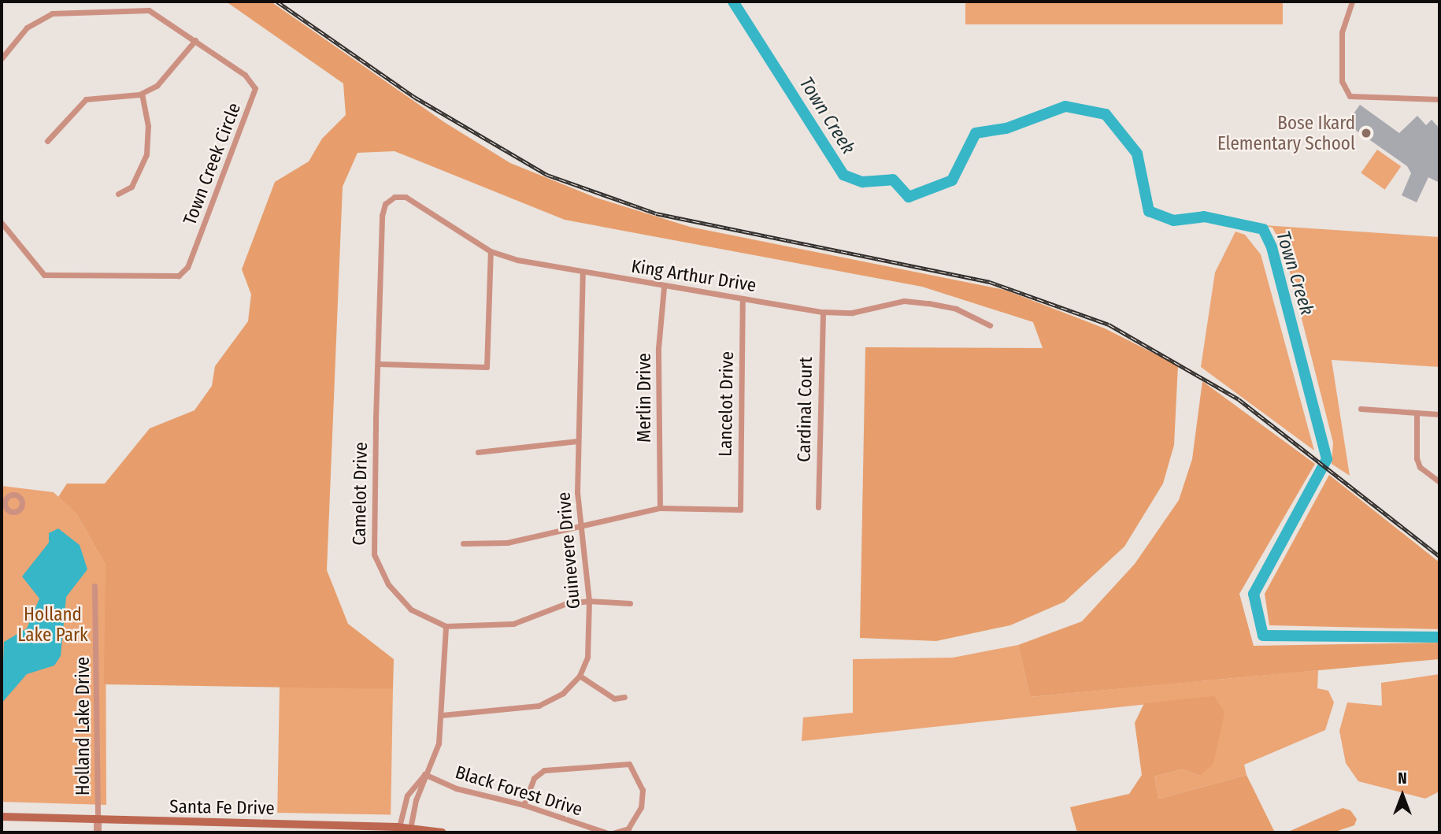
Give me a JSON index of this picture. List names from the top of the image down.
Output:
{
  "streets": {
    "main road": ["Santa Fe Drive"],
    "street": [
      "Town Creek Circle",
      "King Arthur Drive",
      "Merlin Drive",
      "Lancelot Drive",
      "Cardinal Court",
      "Camelot Drive",
      "Guinevere Drive",
      "Holland Lake Drive",
      "Black Forest Drive"
    ]
  },
  "crossings": [
    ["King Arthur Drive", "Merlin Drive"],
    ["King Arthur Drive", "Lancelot Drive"],
    ["King Arthur Drive", "Cardinal Court"],
    ["King Arthur Drive", "Camelot Drive"],
    ["King Arthur Drive", "Guinevere Drive"],
    ["Merlin Drive", "Lancelot Drive"],
    ["Camelot Drive", "Guinevere Drive"],
    ["Holland Lake Drive", "Santa Fe Drive"]
  ],
  "water": ["Town Creek"],
  "parks": ["Holland Lake Park"],
  "places": ["Bose Ikard Elementary School"],
  "north": "top"
}
